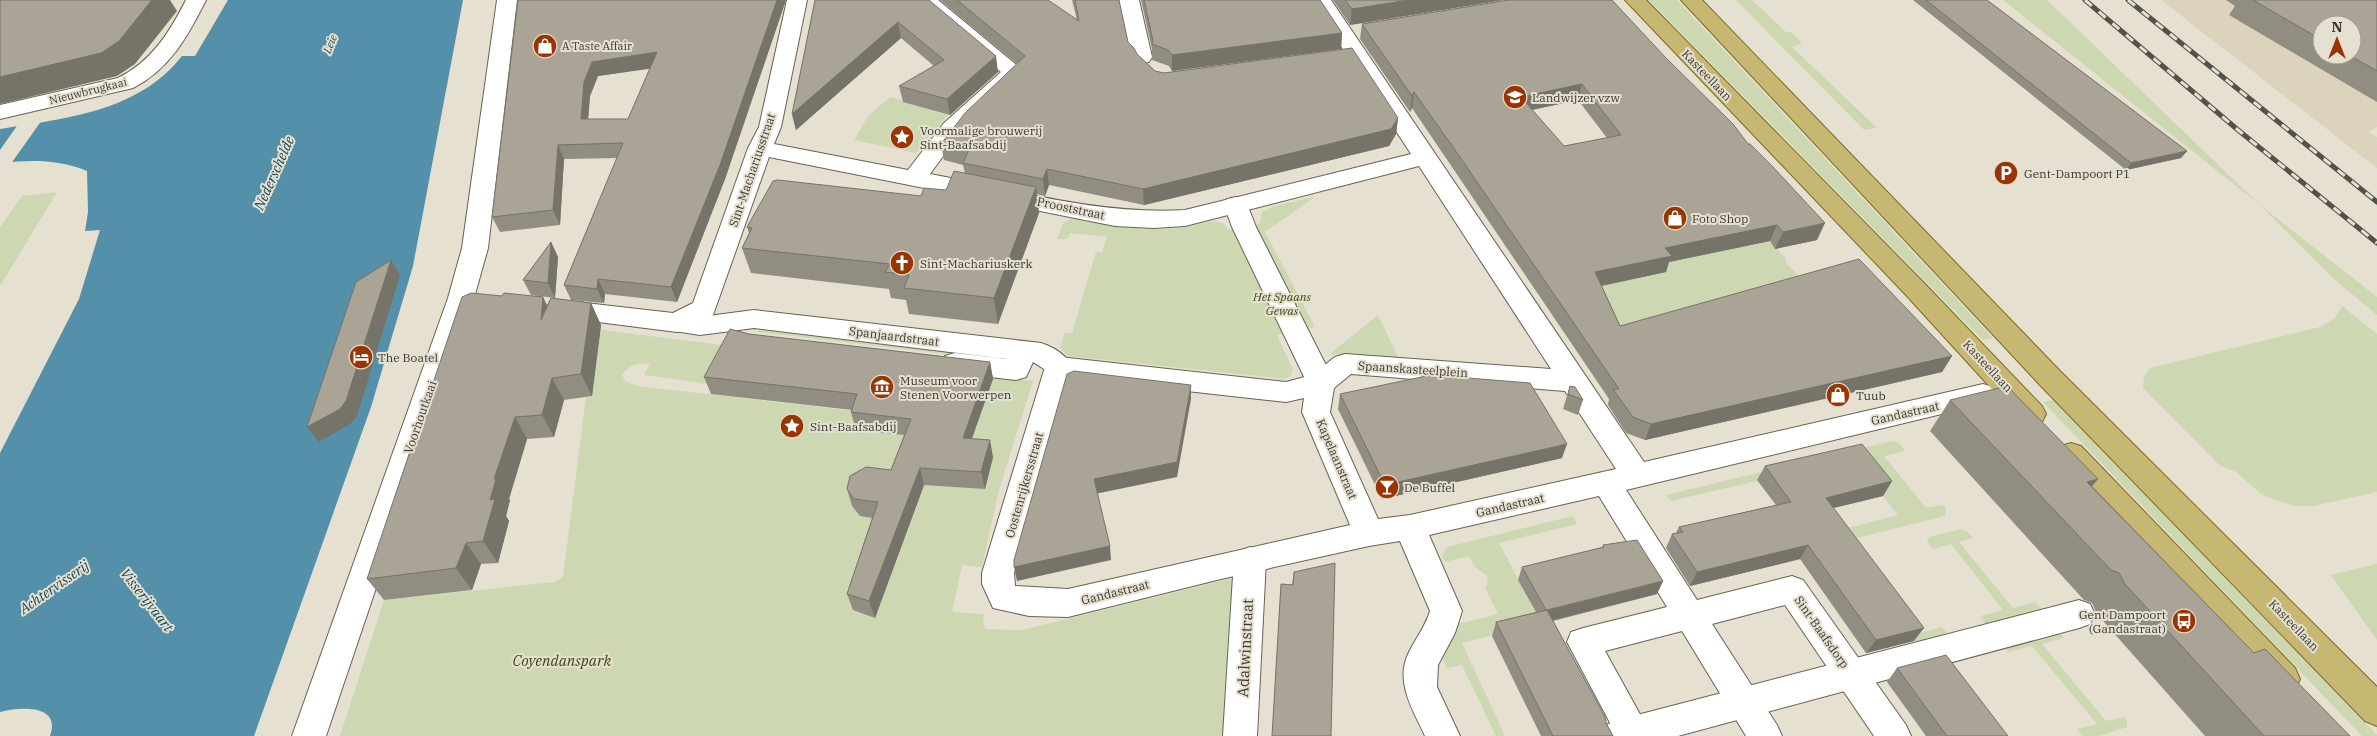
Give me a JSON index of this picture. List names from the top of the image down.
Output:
{
  "streets": {
    "main road": ["Kasteellaan"],
    "street": [
      "Nieuwbrugkaai",
      "Sint-Machariusstraat",
      "Prooststraat",
      "Spanjaardstraat",
      "Spaanskasteelplein",
      "Gandastraat",
      "Voorhoutkaai",
      "Kapelaanstraat",
      "Oostenrijkersstraat",
      "Sint-Baafsdorp",
      "Adalwinstraat"
    ]
  },
  "crossings": [
    ["Kasteellaan", "Gandastraat"],
    ["Sint-Machariusstraat", "Prooststraat"],
    ["Sint-Machariusstraat", "Spanjaardstraat"],
    ["Spanjaardstraat", "Oostenrijkersstraat"],
    ["Spaanskasteelplein", "Kapelaanstraat"],
    ["Gandastraat", "Kapelaanstraat"],
    ["Gandastraat", "Oostenrijkersstraat"],
    ["Gandastraat", "Adalwinstraat"]
  ],
  "water": [
    "Leie",
    "Nederschelde",
    "Achtervisserij",
    "Visserijvaart"
  ],
  "parks": ["Het Spaans Gewas", "Coyendanspark"],
  "places": {
    "shop": ["A Taste Affair", "Foto Shop", "Tuub"],
    "school or university": ["Landwijzer vzw"],
    "place": ["Voormalige brouwerij Sint-Baafsabdij", "Sint-Baafsabdij"],
    "parking": ["Gent-Dampoort P1"],
    "church": ["Sint-Machariuskerk"],
    "hotel": ["The Boatel"],
    "museum": ["Museum voor Stenen Voorwerpen"],
    "bar": ["De Buffel"],
    "bus stop": ["Gent Dampoort (Gandastraat)"]
  },
  "north": "top"
}
